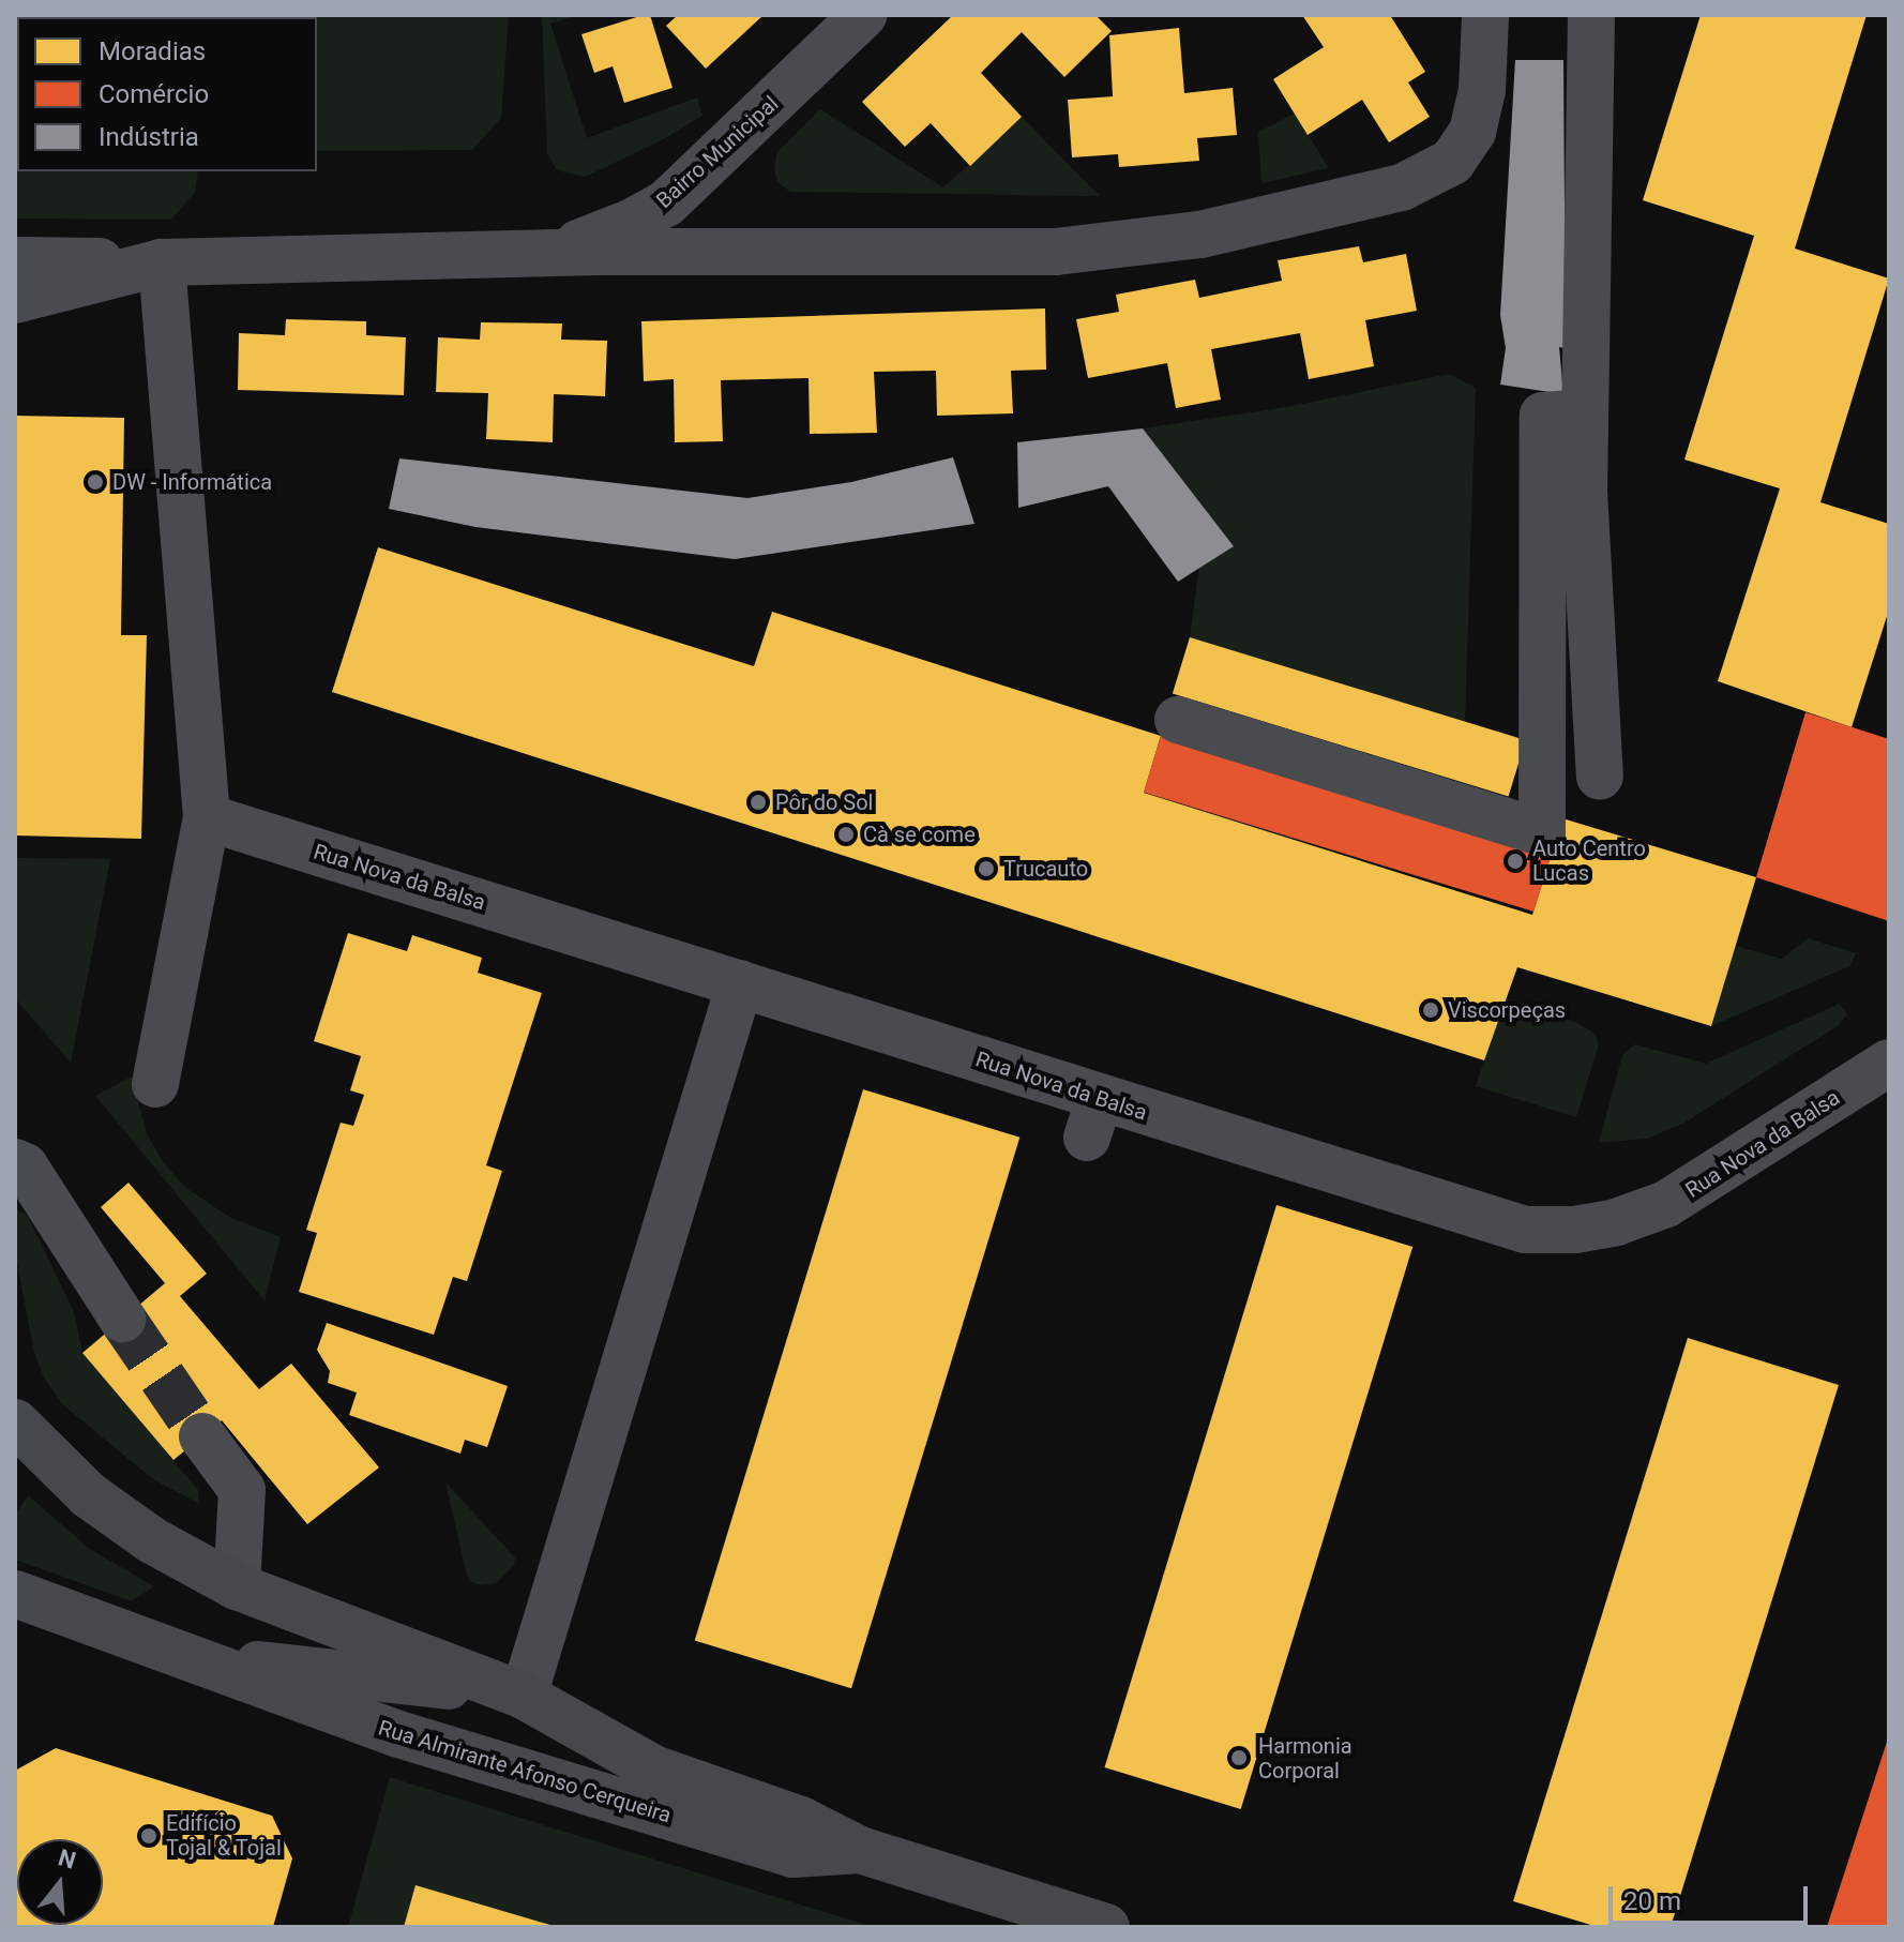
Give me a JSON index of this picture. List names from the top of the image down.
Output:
{
  "streets": {
    "main road": ["Rua Almirante Afonso Cerqueira"],
    "street": ["Bairro Municipal", "Rua Nova da Balsa"]
  },
  "places": [
    "DW - Informática",
    "Pôr do Sol",
    "Cà se come",
    "Auto Centro Lucas",
    "Trucauto",
    "Viscorpeças",
    "Harmonia Corporal",
    "Edifício Tojal & Tojal"
  ],
  "legend": ["Moradias", "Comércio", "Indústria"],
  "scale_bar": "20 m",
  "north": "top"
}
